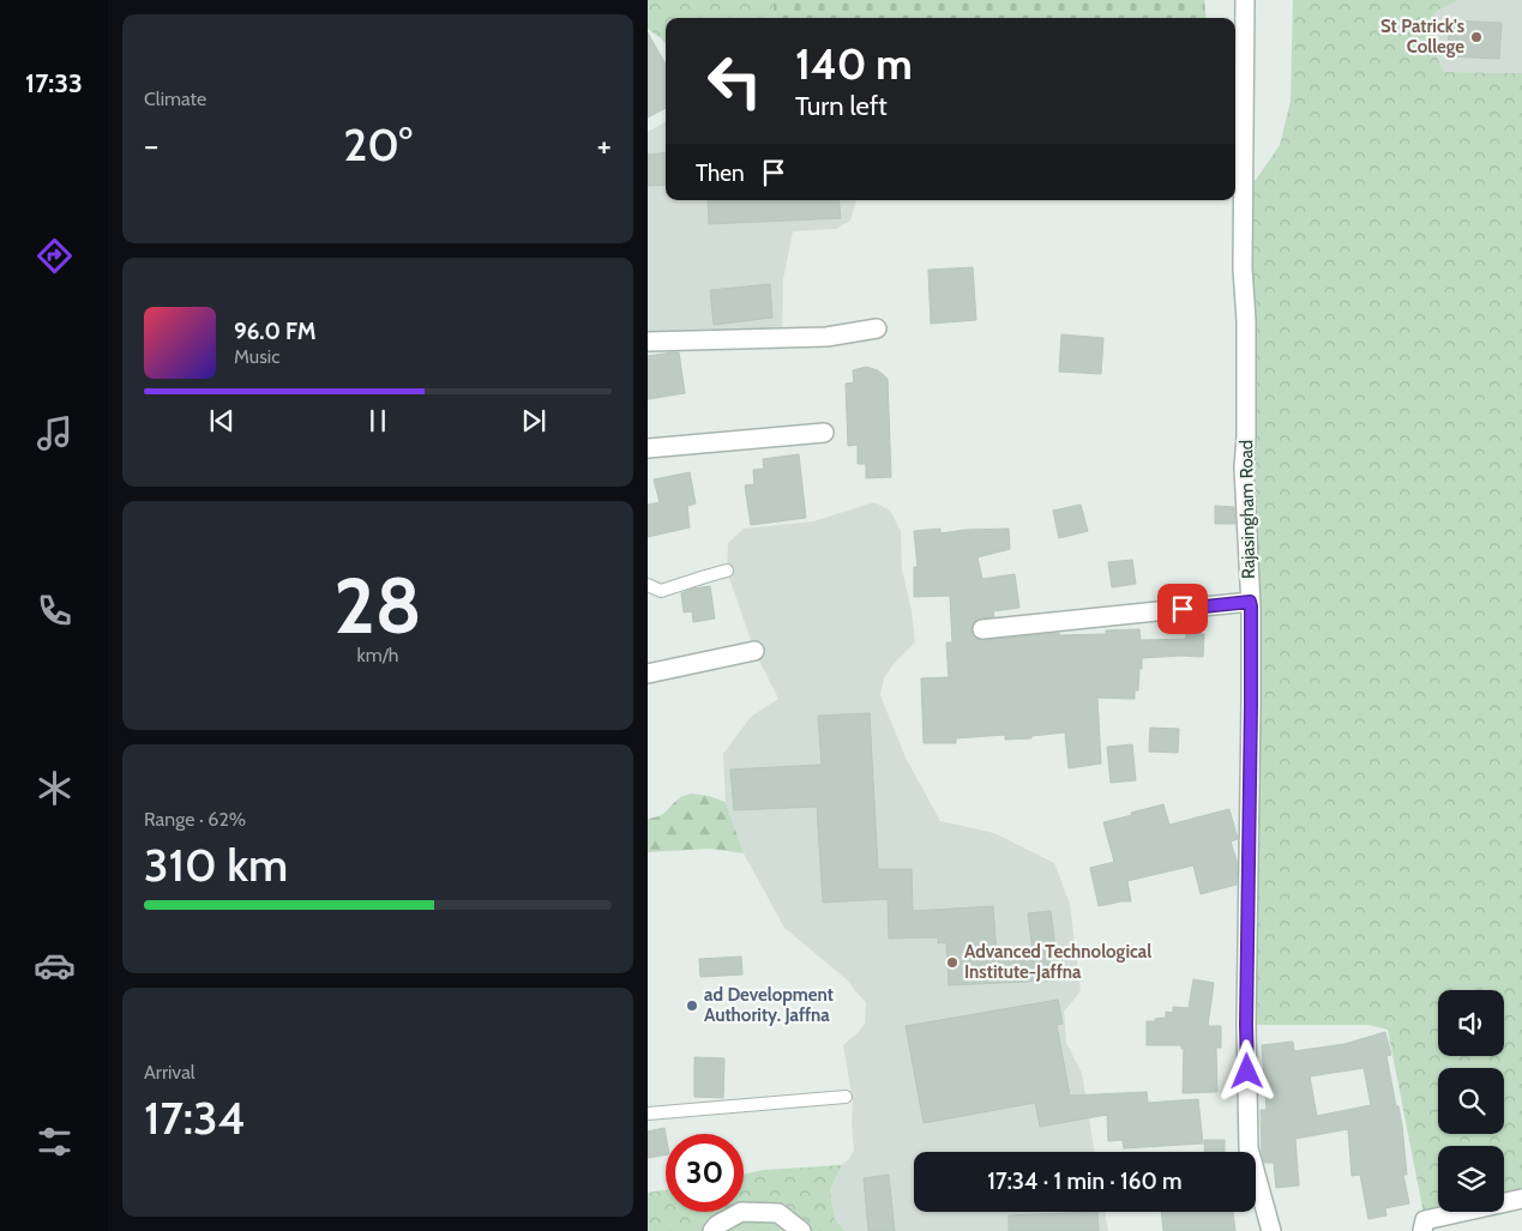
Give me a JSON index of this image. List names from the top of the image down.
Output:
{
  "streets": {
    "street": ["Rajasingham Road"]
  },
  "places": ["St Patrick's College", "Advanced Technological Institute-Jaffna", "ad Development Authority. Jaffna"],
  "page": {
    "tabs": "17:33",
    "tile": [
      "Climate",
      ["28", "km/h"],
      ["Range · 62%", "310 km"],
      ["Arrival", "17:34"]
    ],
    "turn": ["140 m", "Turn left"],
    "heat": ["−", "20°", "+"],
    "then": "Then",
    "song": ["96.0 FM", "Music"],
    "limit": "30",
    "trip": "17:34 · 1 min · 160 m"
  }
}
